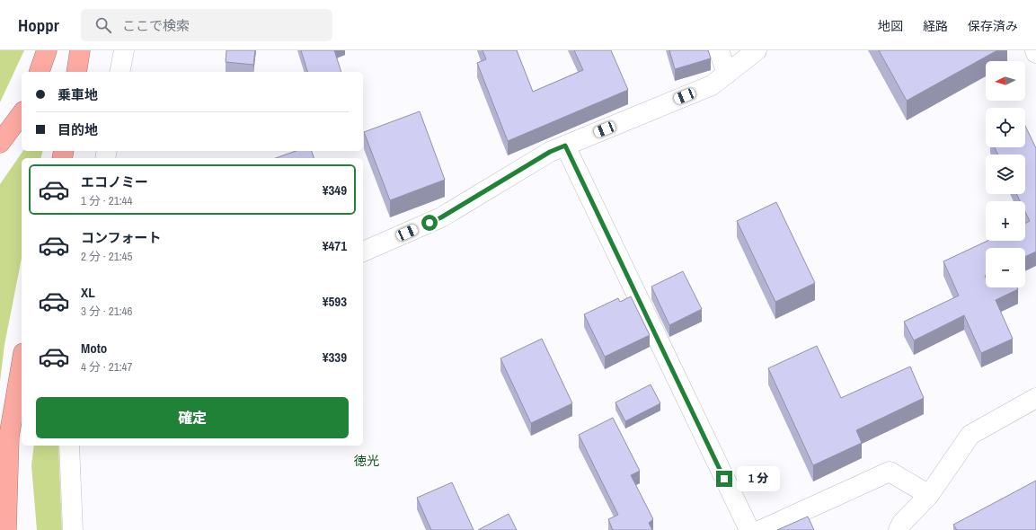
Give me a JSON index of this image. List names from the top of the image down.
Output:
{
  "districts": ["徳光"],
  "north": "left",
  "page": {
    "header": "Hoppr",
    "search": "ここで検索",
    "nav": ["地図", "経路", "保存済み"],
    "map_buttons": ["+", "−"],
    "banner": ["乗車地", "目的地"],
    "list": [
      {
        "name": "エコノミー",
        "note": "1 分 · 21:44",
        "value": "¥349"
      },
      {
        "name": "コンフォート",
        "note": "2 分 · 21:45",
        "value": "¥471"
      },
      {
        "name": "XL",
        "note": "3 分 · 21:46",
        "value": "¥593"
      },
      {
        "name": "Moto",
        "note": "4 分 · 21:47",
        "value": "¥339"
      }
    ],
    "buttons": "確定",
    "bubble": "1 分"
  }
}
